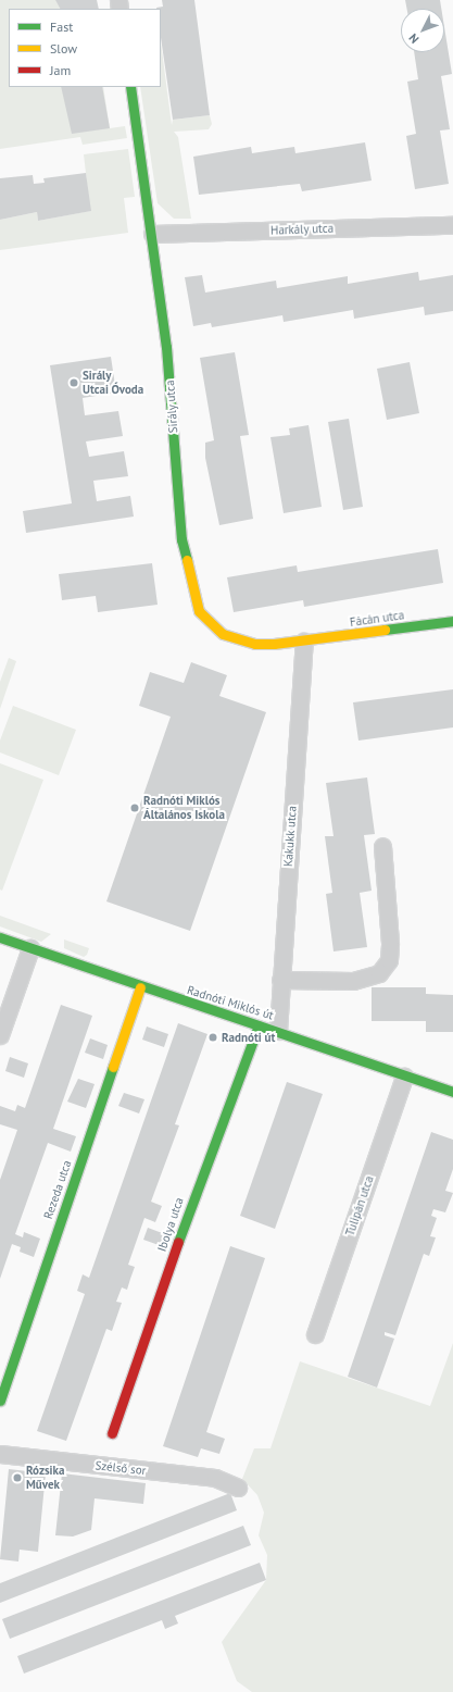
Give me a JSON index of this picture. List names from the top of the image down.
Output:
{
  "streets": {
    "street": [
      "Harkály utca",
      "Sirály utca",
      "Fácán utca",
      "Kakukk utca",
      "Radnóti Miklós út",
      "Rezeda utca",
      "Tulipán utca",
      "Ibolya utca",
      "Szélső sor"
    ]
  },
  "crossings": [
    ["Harkály utca", "Sirály utca"],
    ["Sirály utca", "Fácán utca"],
    ["Sirály utca", "Kakukk utca"],
    ["Fácán utca", "Kakukk utca"],
    ["Kakukk utca", "Radnóti Miklós út"],
    ["Radnóti Miklós út", "Rezeda utca"],
    ["Radnóti Miklós út", "Tulipán utca"],
    ["Radnóti Miklós út", "Ibolya utca"]
  ],
  "places": [
    "Sirály Utcai Óvoda",
    "Radnóti Miklós Általános Iskola",
    "Radnóti út",
    "Rózsika Művek"
  ],
  "legend": ["Fast", "Slow", "Jam"],
  "north": "bottom left"
}
